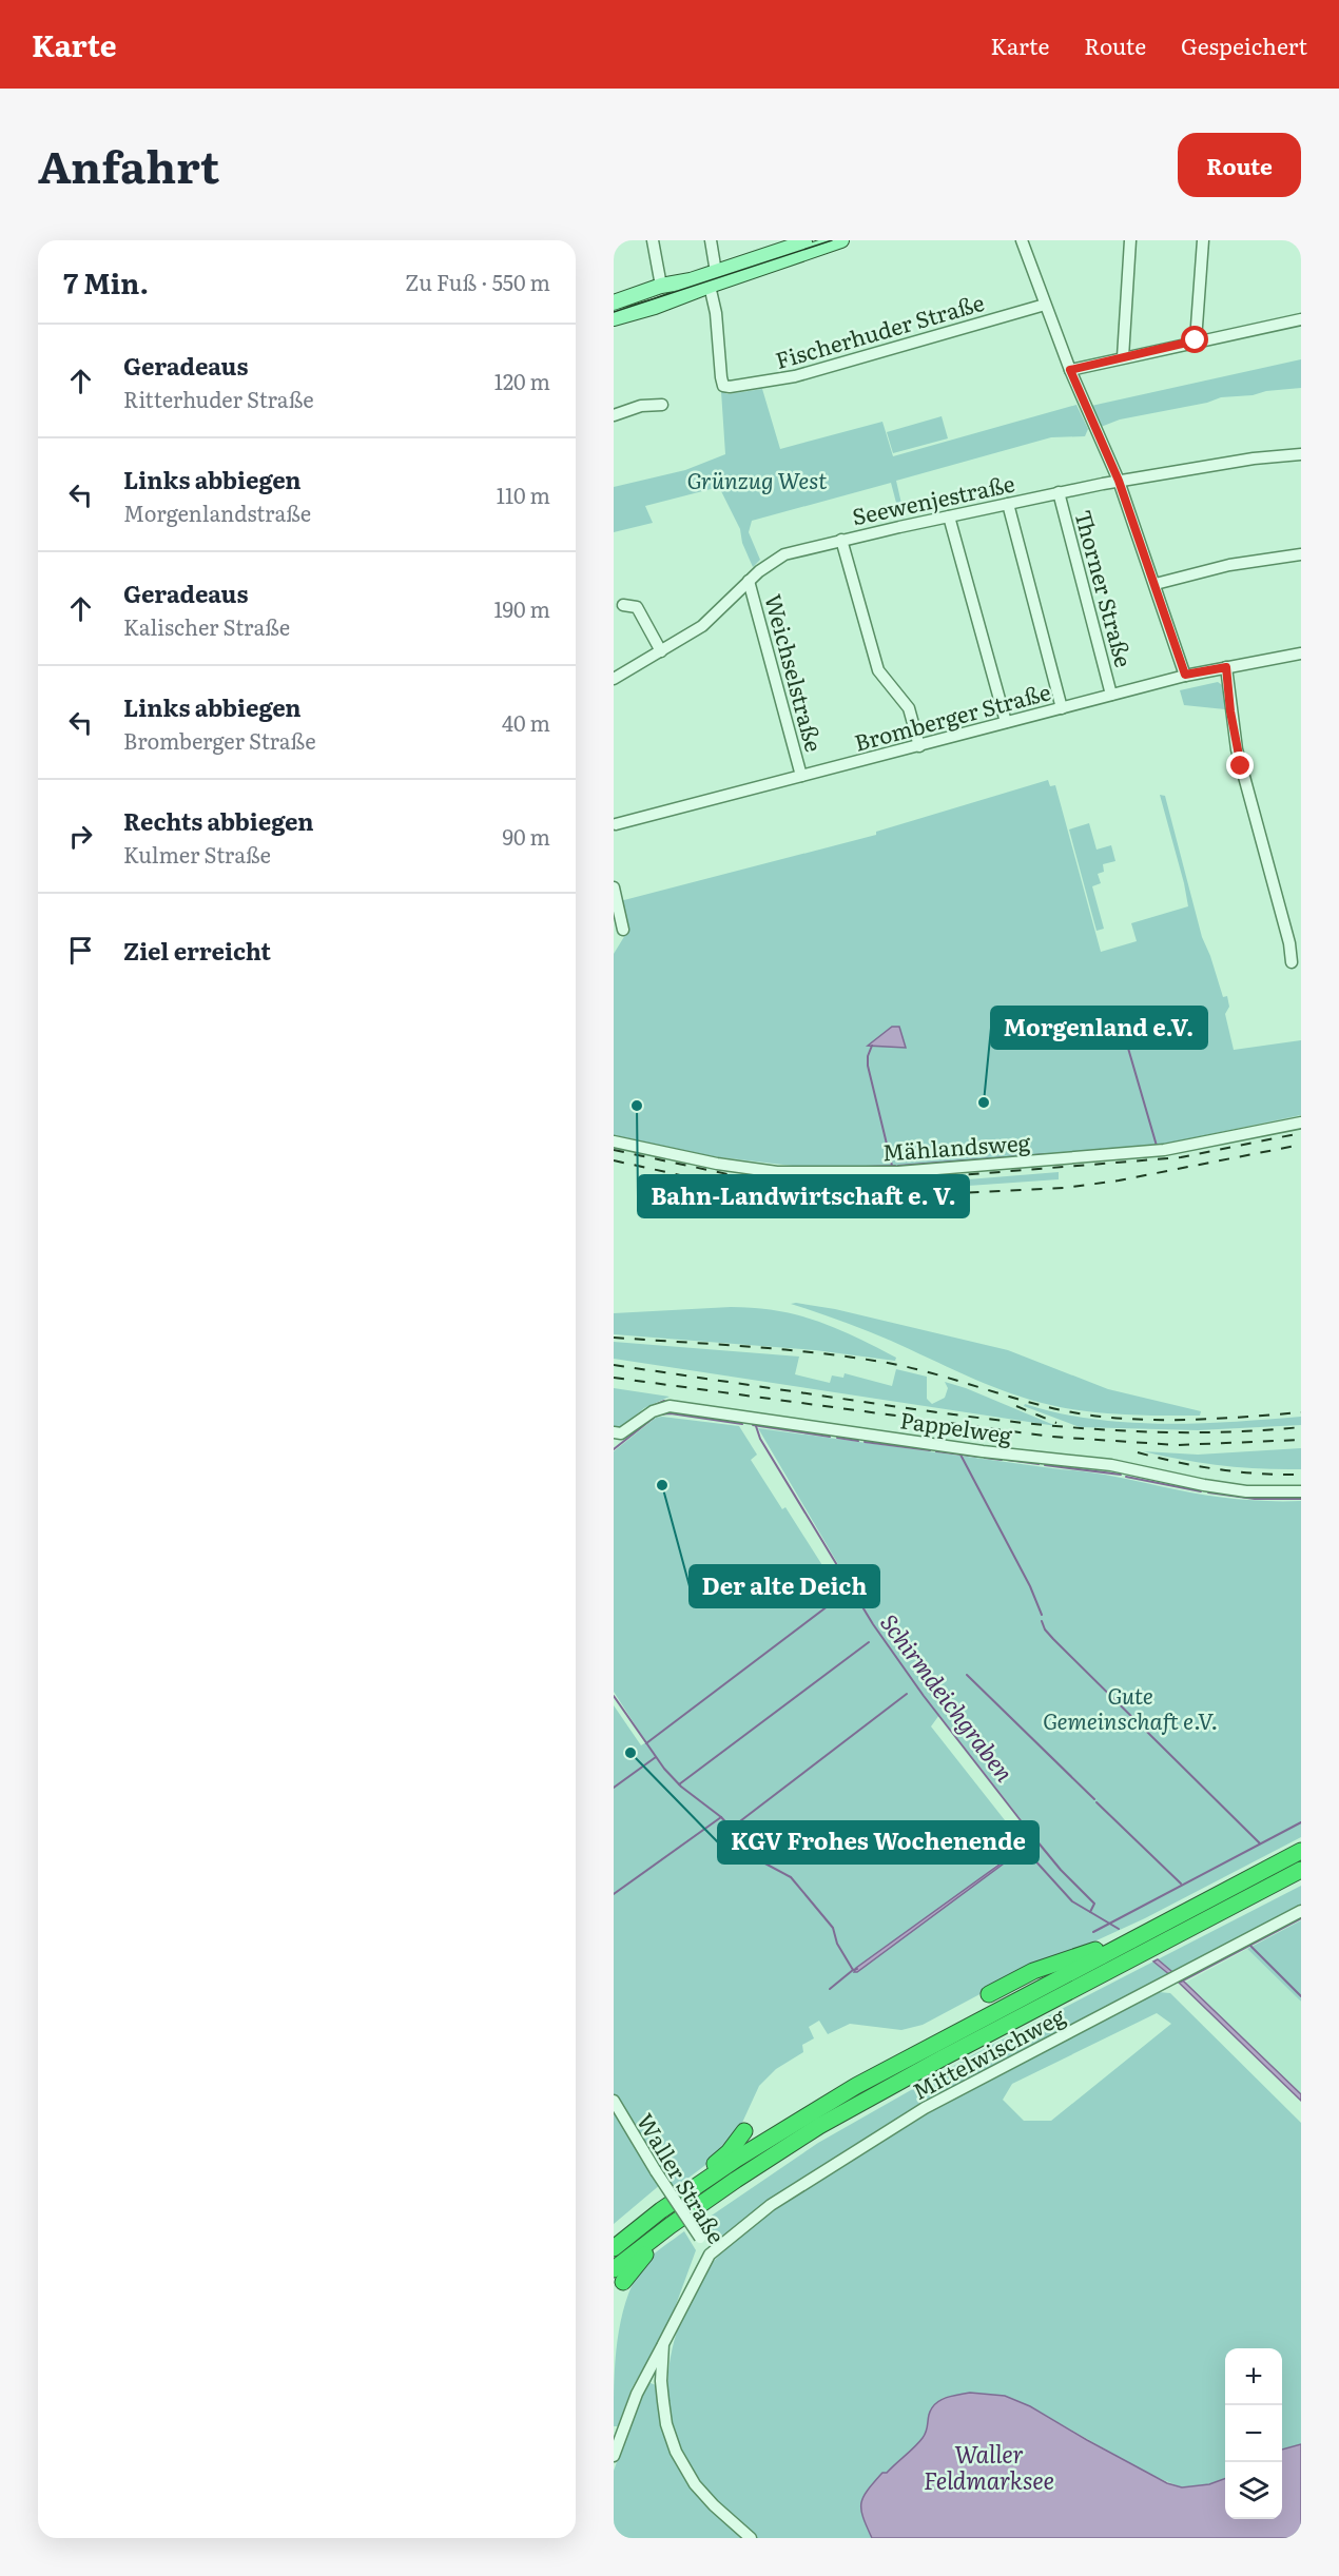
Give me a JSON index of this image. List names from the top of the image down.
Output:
{
  "streets": {
    "street": [
      "Fischerhuder Straße",
      "Seewenjestraße",
      "Thorner Straße",
      "Weichselstraße",
      "Bromberger Straße",
      "Mählandsweg",
      "Pappelweg",
      "Mittelwischweg",
      "Waller Straße"
    ]
  },
  "crossings": [
    ["Seewenjestraße", "Thorner Straße"],
    ["Seewenjestraße", "Weichselstraße"],
    ["Thorner Straße", "Bromberger Straße"],
    ["Weichselstraße", "Bromberger Straße"],
    ["Mittelwischweg", "Waller Straße"]
  ],
  "water": ["Schirmdeichgraben", "Waller Feldmarksee"],
  "parks": ["Grünzug West", "Gute Gemeinschaft e.V."],
  "places": [
    "Morgenland e.V.",
    "Bahn-Landwirtschaft e. V.",
    "Der alte Deich",
    "KGV Frohes Wochenende"
  ],
  "page": {
    "header": "Karte",
    "nav": ["Karte", "Route", "Gespeichert"],
    "title": "Anfahrt",
    "buttons": "Route",
    "heading": ["7 Min.", "Zu Fuß · 550 m"],
    "list": [
      ["Geradeaus", "Ritterhuder Straße", "120 m"],
      ["Links abbiegen", "Morgenlandstraße", "110 m"],
      ["Geradeaus", "Kalischer Straße", "190 m"],
      ["Links abbiegen", "Bromberger Straße", "40 m"],
      ["Rechts abbiegen", "Kulmer Straße", "90 m"],
      "Ziel erreicht"
    ],
    "map_buttons": ["+", "−"]
  }
}
